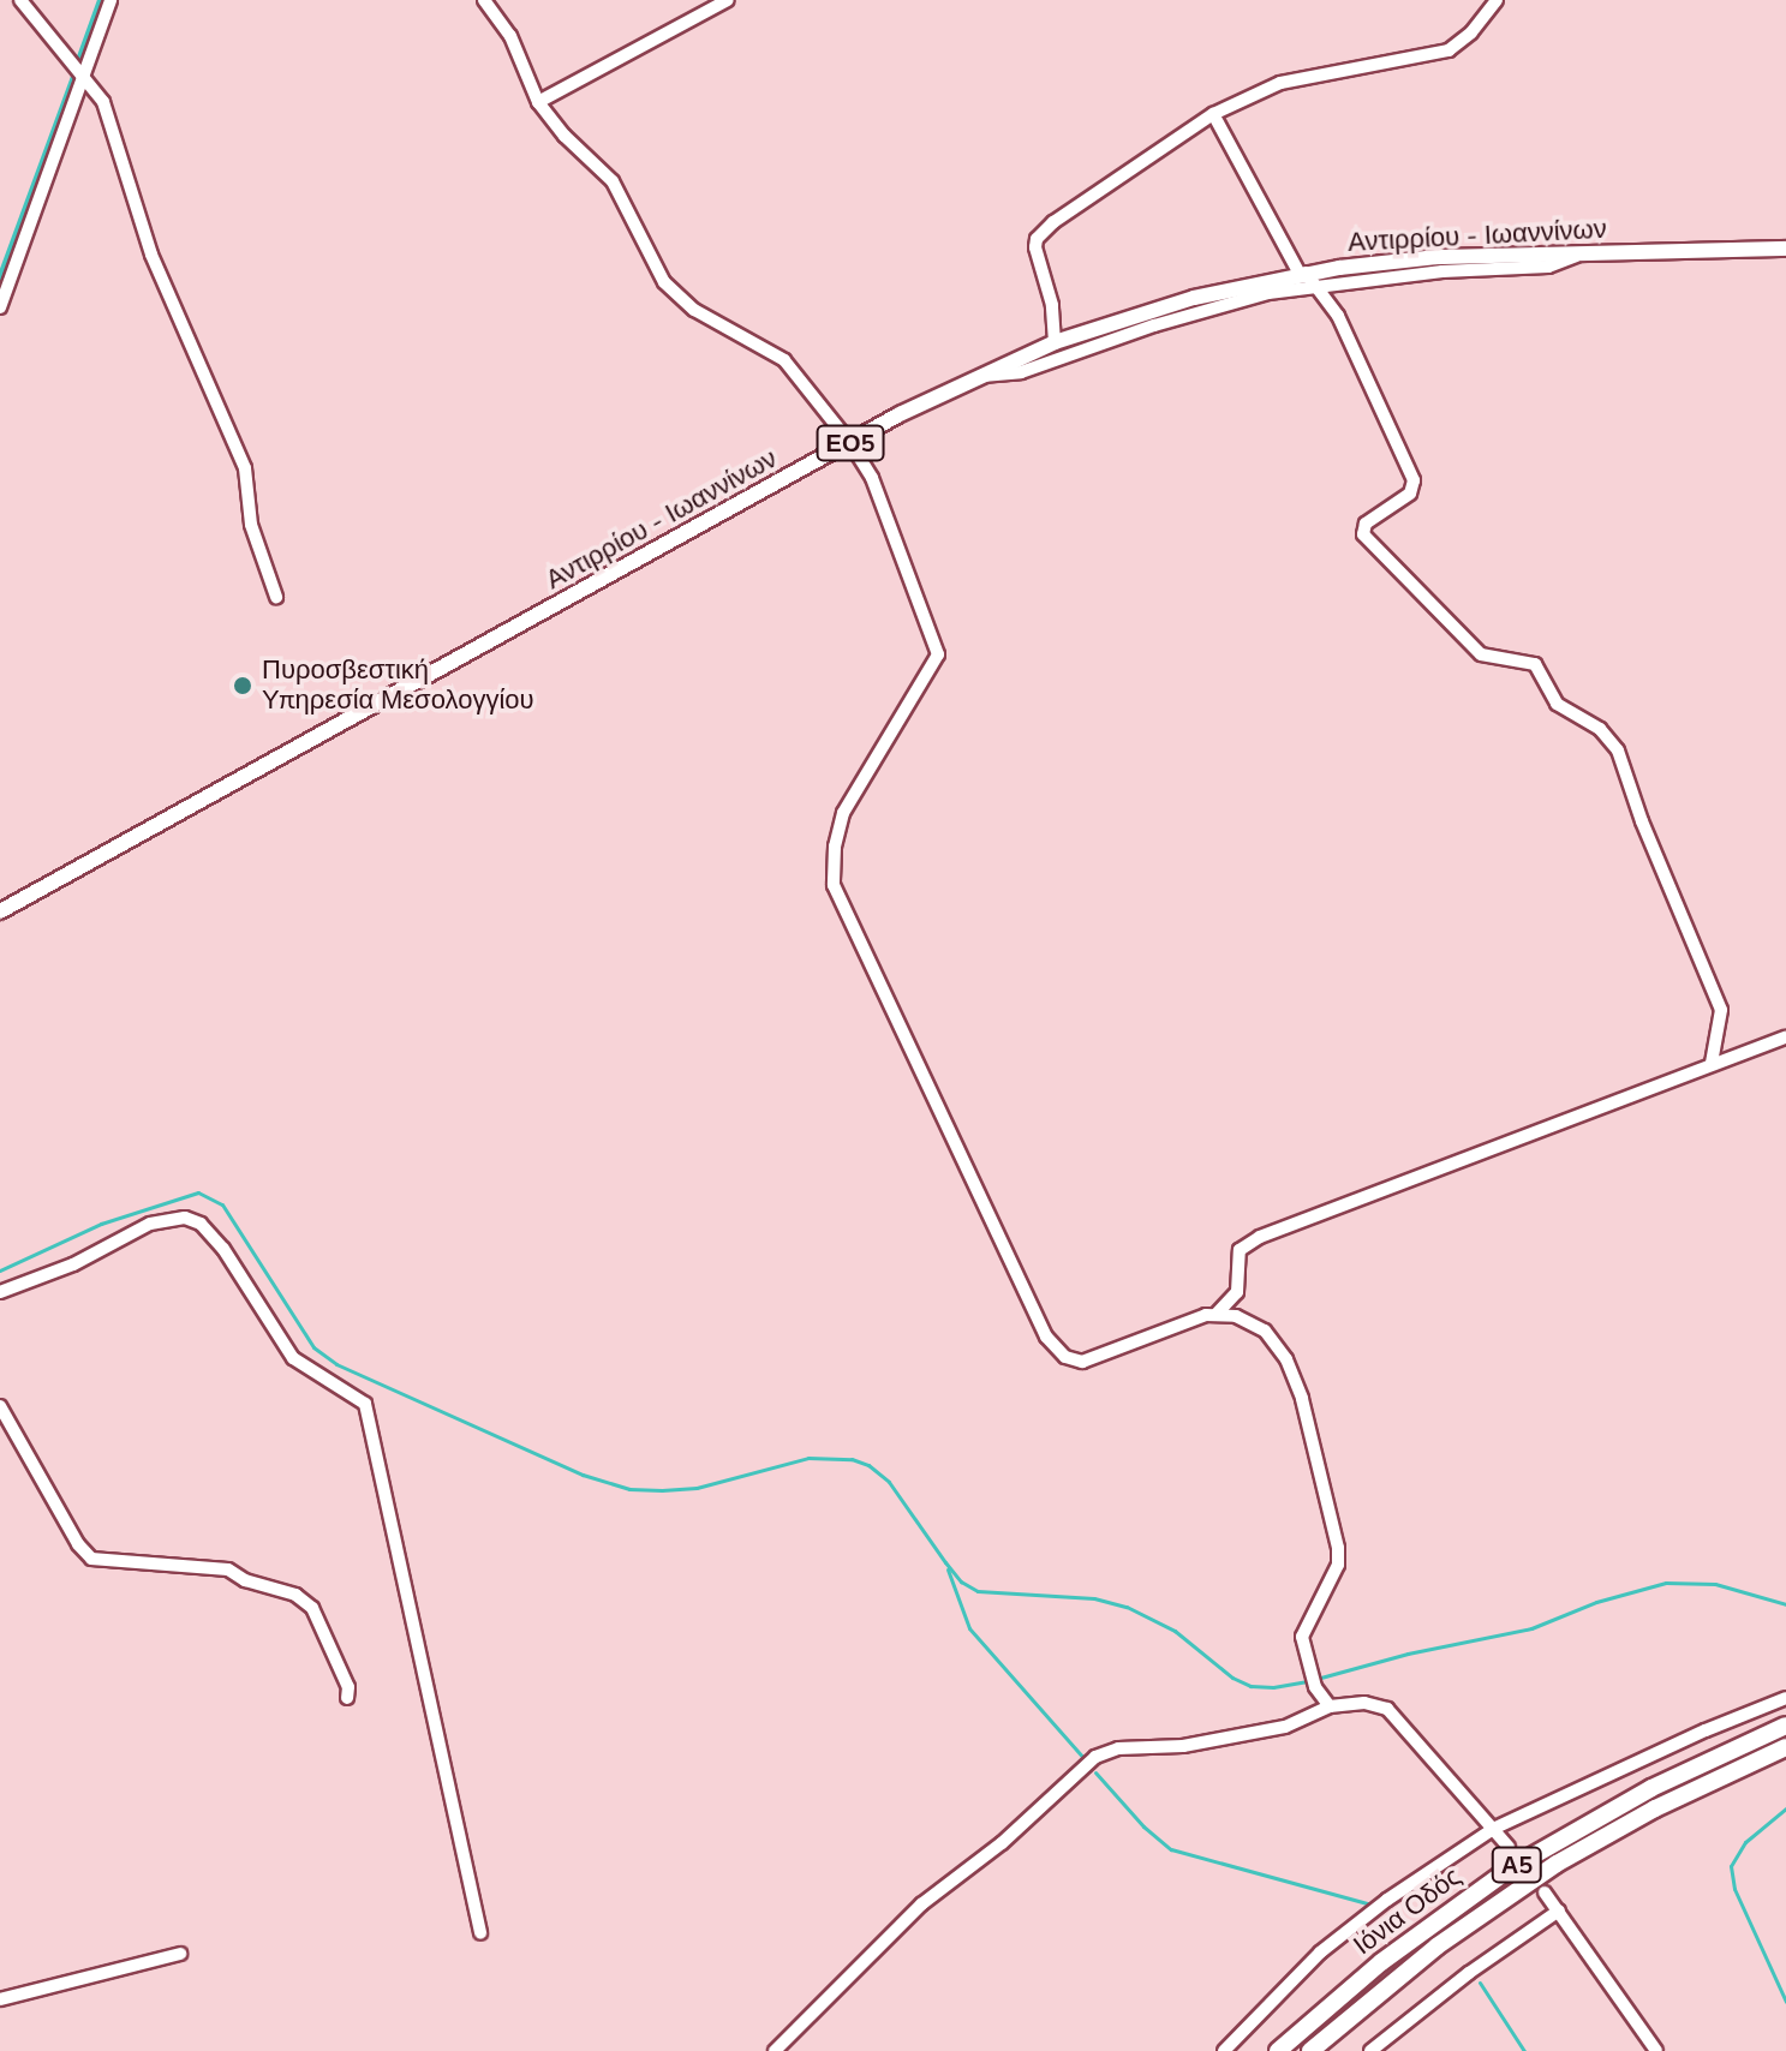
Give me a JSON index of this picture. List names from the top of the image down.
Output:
{
  "streets": {
    "highway": ["Α5", "Ιόνια Οδός"],
    "main road": ["Αντιρρίου - Ιωαννίνων", "ΕΟ5"]
  },
  "places": ["Πυροσβεστική Υπηρεσία Μεσολογγίου"]
}
